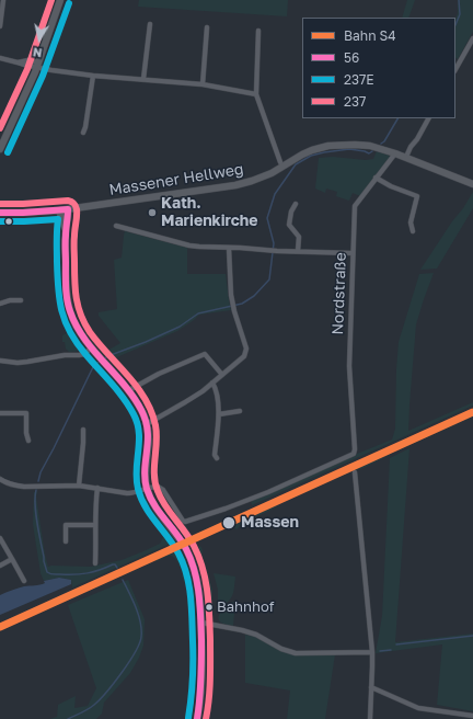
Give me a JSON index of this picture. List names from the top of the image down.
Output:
{
  "streets": {
    "main road": ["Massener Hellweg"],
    "street": ["Nordstraße"]
  },
  "crossings": [
    ["Massener Hellweg", "Nordstraße"]
  ],
  "places": ["Kath. Marienkirche", "Massen", "Bahnhof"],
  "lines": [
    "transit line 237",
    "transit line 237E",
    "transit line 56",
    "rail line S4"
  ],
  "legend": [
    "Bahn S4",
    "56",
    "237E",
    "237"
  ],
  "north": "bottom"
}
